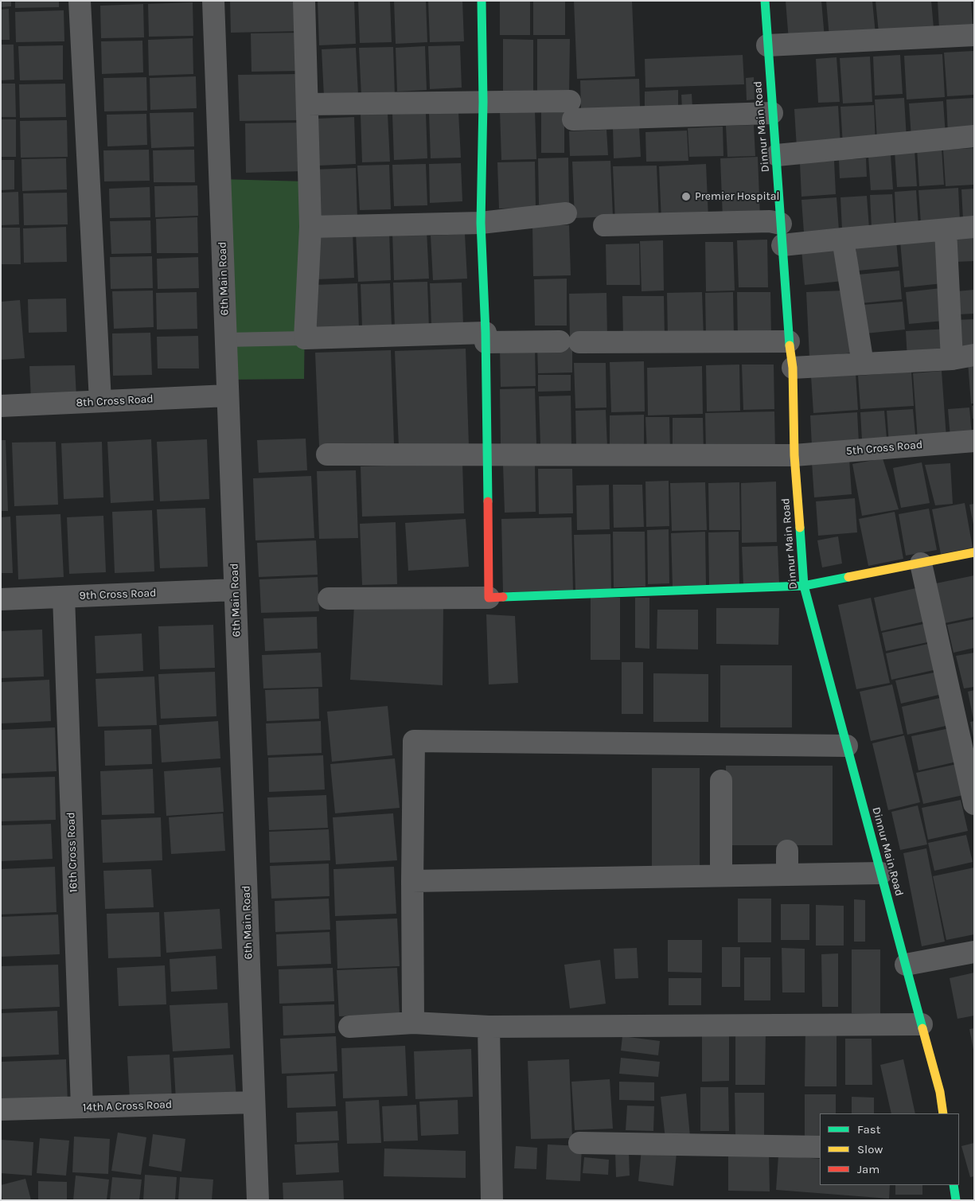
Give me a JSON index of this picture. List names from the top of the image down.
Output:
{
  "streets": {
    "main road": ["Dinnur Main Road"],
    "street": [
      "6th Main Road",
      "8th Cross Road",
      "5th Cross Road",
      "9th Cross Road",
      "16th Cross Road",
      "14th A Cross Road"
    ]
  },
  "crossings": [
    ["Dinnur Main Road", "5th Cross Road"],
    ["6th Main Road", "8th Cross Road"],
    ["6th Main Road", "9th Cross Road"],
    ["6th Main Road", "14th A Cross Road"],
    ["9th Cross Road", "16th Cross Road"],
    ["16th Cross Road", "14th A Cross Road"]
  ],
  "places": ["Premier Hospital"],
  "legend": ["Fast", "Slow", "Jam"]
}
